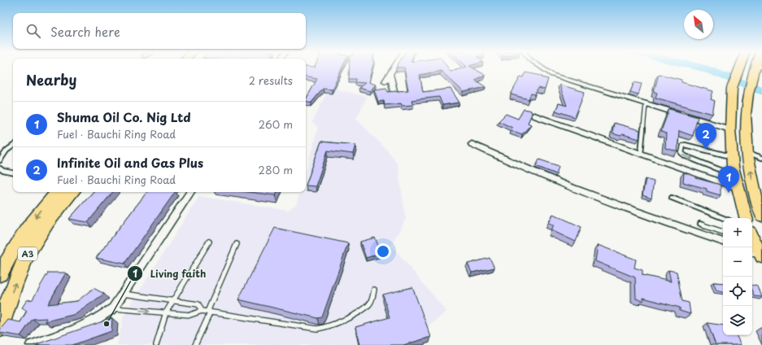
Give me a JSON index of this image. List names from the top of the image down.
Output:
{
  "streets": {
    "highway": ["A3"]
  },
  "places": ["Living faith"],
  "north": "top left",
  "page": {
    "search": "Search here",
    "heading": ["Nearby", "2 results"],
    "list": [
      {
        "mark": "1",
        "name": "Shuma Oil Co. Nig Ltd",
        "note": "Fuel · Bauchi Ring Road",
        "value": "260 m"
      },
      {
        "mark": "2",
        "name": "Infinite Oil and Gas Plus",
        "note": "Fuel · Bauchi Ring Road",
        "value": "280 m"
      }
    ],
    "pins": ["2", "1"],
    "map_buttons": ["+", "−"]
  }
}
